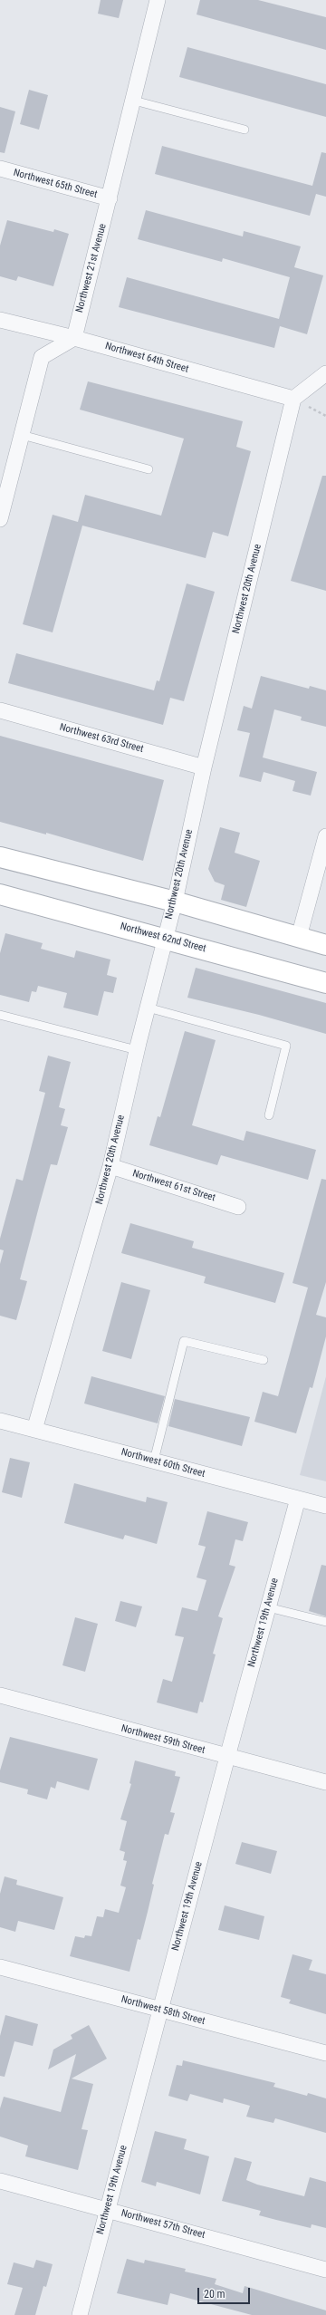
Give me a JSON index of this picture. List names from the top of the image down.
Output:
{
  "streets": {
    "main road": ["Northwest 62nd Street"],
    "street": [
      "Northwest 65th Street",
      "Northwest 21st Avenue",
      "Northwest 64th Street",
      "Northwest 20th Avenue",
      "Northwest 63rd Street",
      "Northwest 61st Street",
      "Northwest 60th Street",
      "Northwest 19th Avenue",
      "Northwest 59th Street",
      "Northwest 58th Street",
      "Northwest 57th Street"
    ]
  },
  "crossings": [
    ["Northwest 65th Street", "Northwest 21st Avenue"],
    ["Northwest 21st Avenue", "Northwest 64th Street"],
    ["Northwest 64th Street", "Northwest 20th Avenue"],
    ["Northwest 20th Avenue", "Northwest 63rd Street"],
    ["Northwest 20th Avenue", "Northwest 62nd Street"],
    ["Northwest 20th Avenue", "Northwest 61st Street"],
    ["Northwest 20th Avenue", "Northwest 60th Street"],
    ["Northwest 60th Street", "Northwest 19th Avenue"],
    ["Northwest 19th Avenue", "Northwest 59th Street"],
    ["Northwest 19th Avenue", "Northwest 58th Street"],
    ["Northwest 19th Avenue", "Northwest 57th Street"]
  ],
  "scale_bar": "20 m"
}
